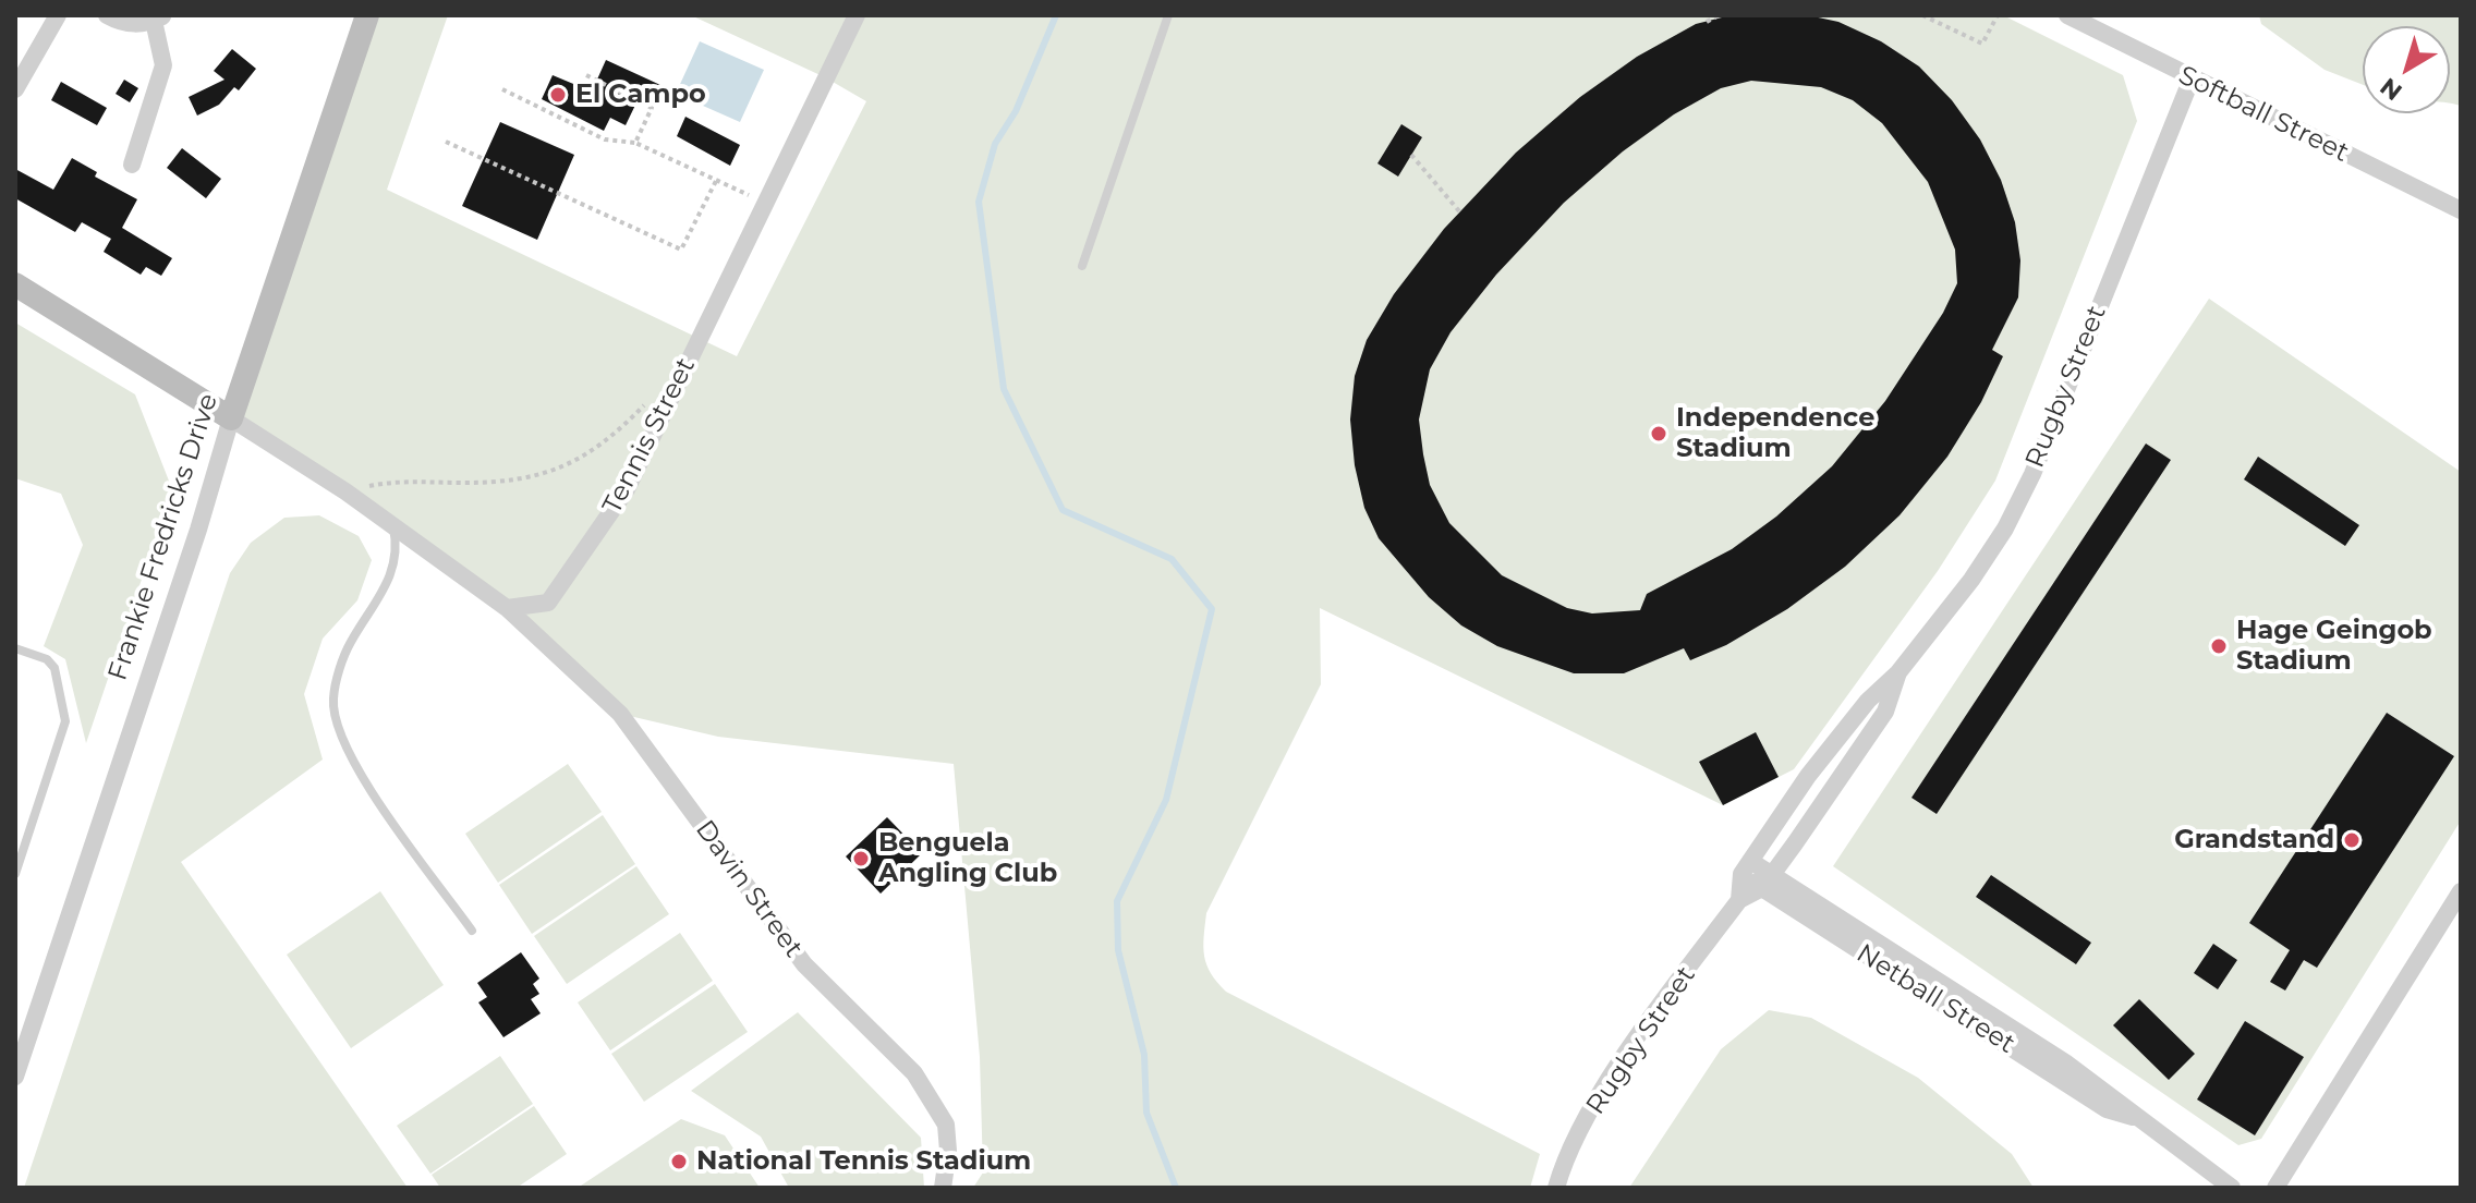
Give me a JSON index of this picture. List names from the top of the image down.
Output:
{
  "streets": {
    "street": [
      "Softball Street",
      "Rugby Street",
      "Tennis Street",
      "Frankie Fredricks Drive",
      "Davin Street",
      "Netball Street"
    ]
  },
  "crossings": [
    ["Softball Street", "Rugby Street"],
    ["Rugby Street", "Netball Street"],
    ["Tennis Street", "Davin Street"]
  ],
  "places": [
    "El Campo",
    "Independence Stadium",
    "Hage Geingob Stadium",
    "Grandstand",
    "Benguela Angling Club",
    "National Tennis Stadium"
  ],
  "north": "bottom left"
}
